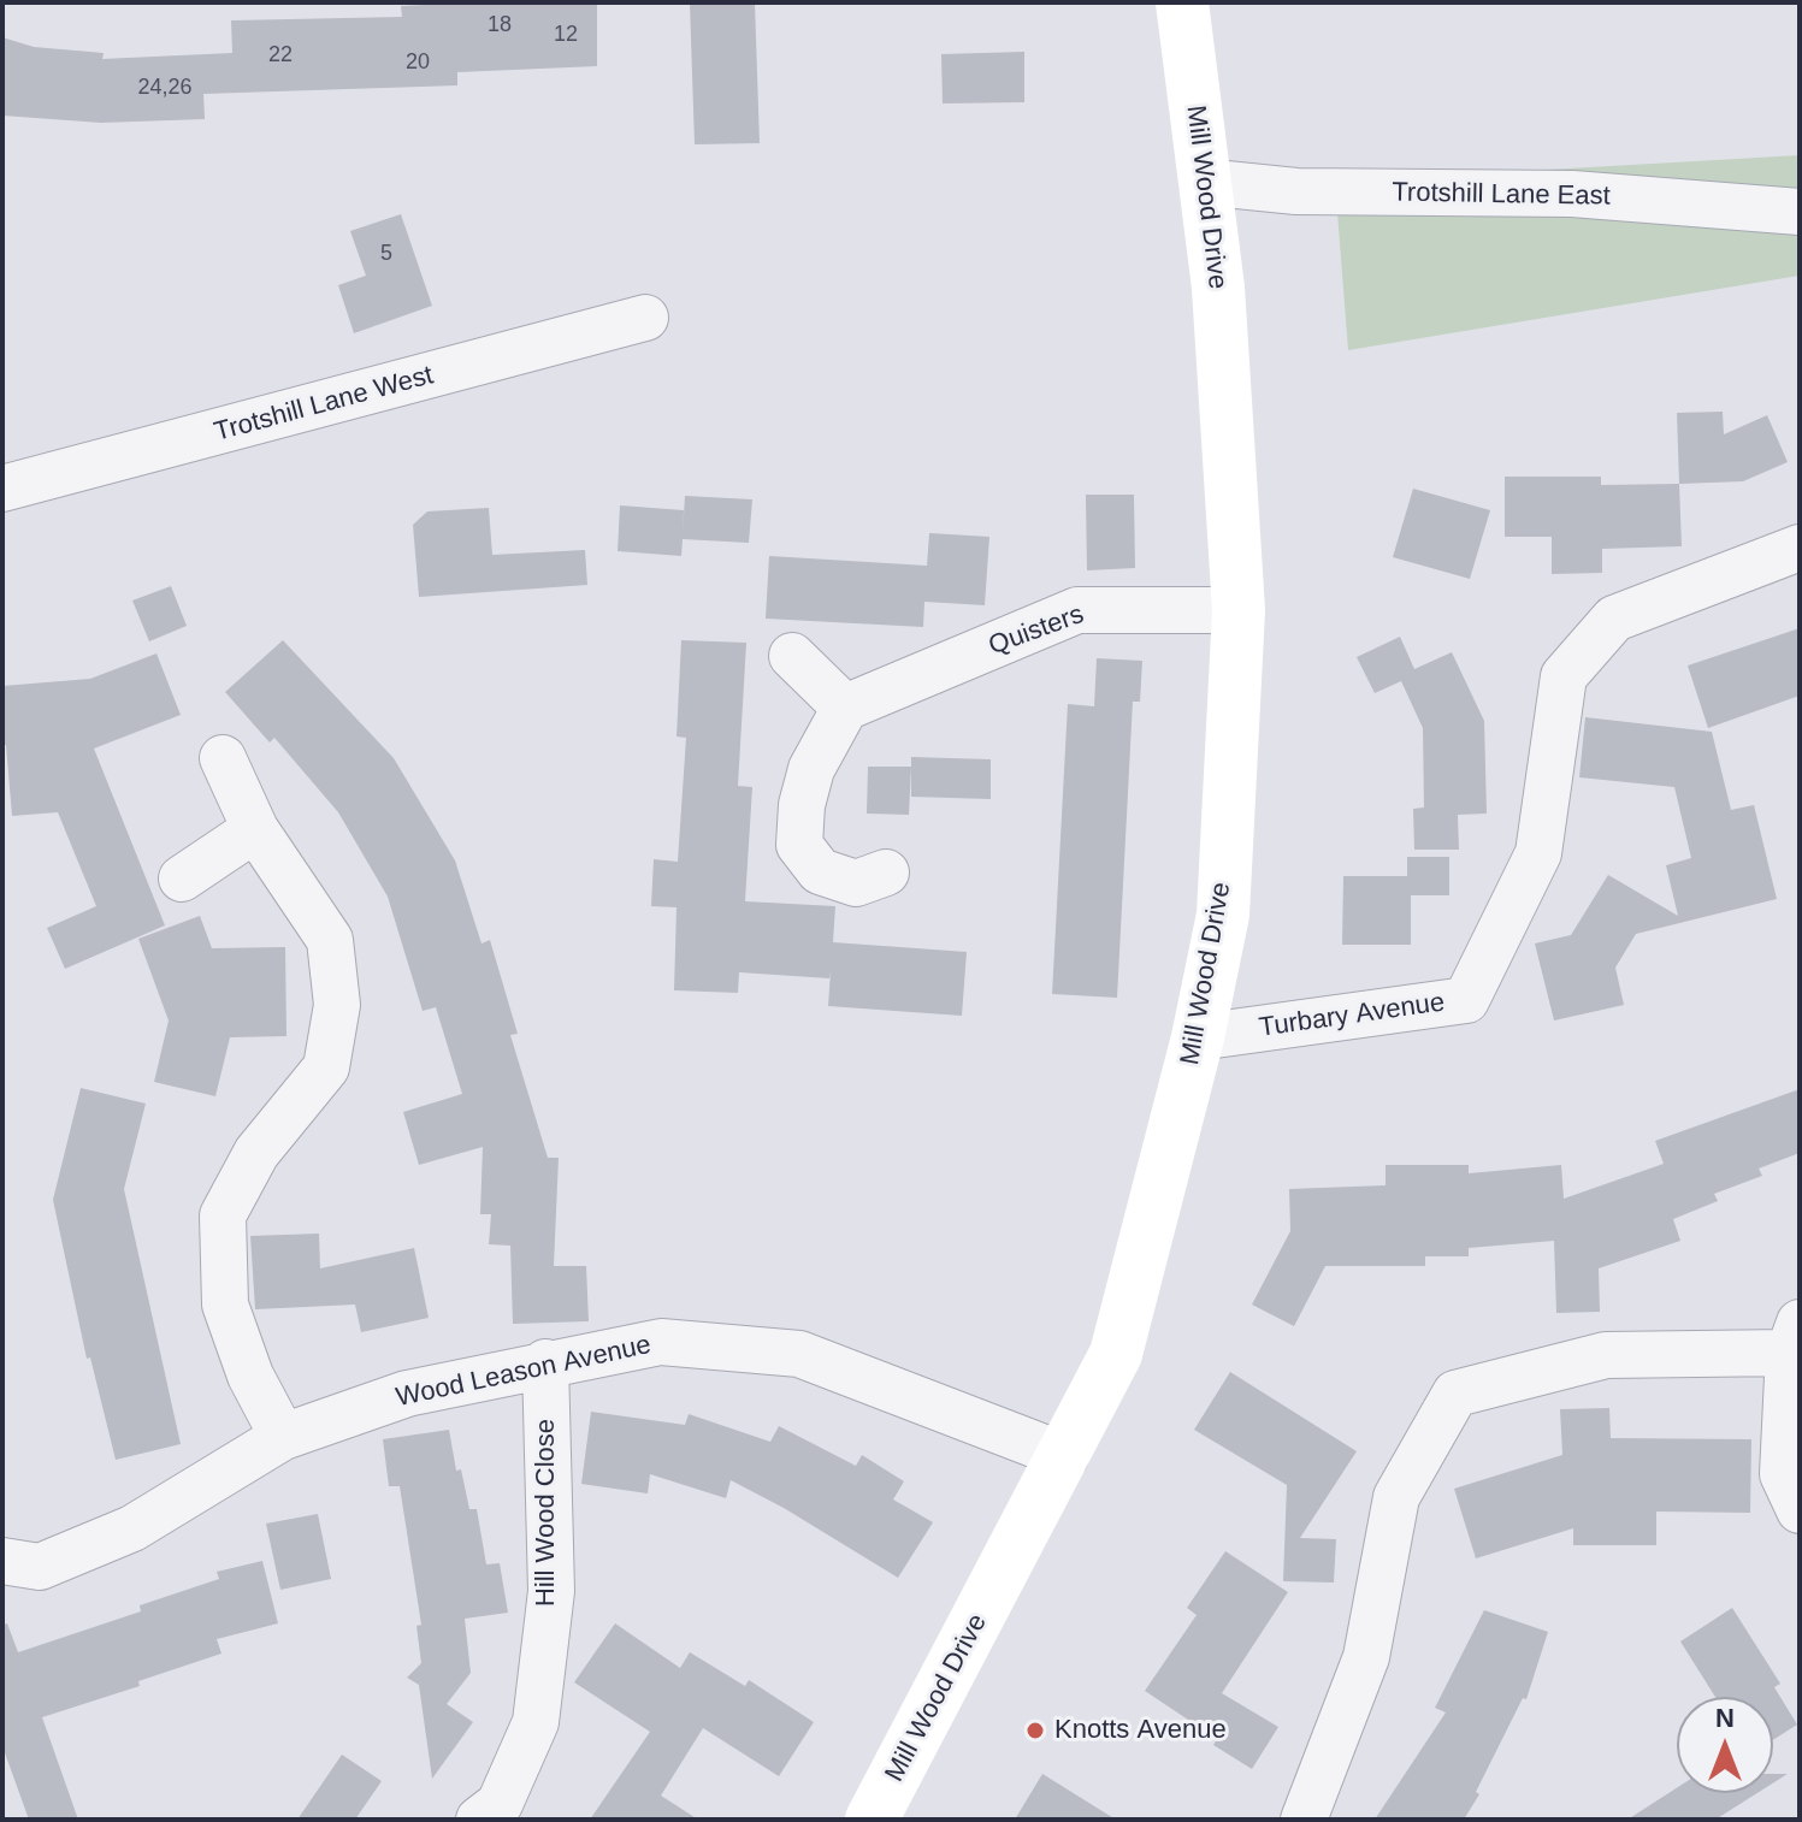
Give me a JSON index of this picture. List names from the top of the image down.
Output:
{
  "streets": {
    "street": [
      "Trotshill Lane East",
      "Mill Wood Drive",
      "Trotshill Lane West",
      "Quisters",
      "Turbary Avenue",
      "Wood Leason Avenue",
      "Hill Wood Close"
    ]
  },
  "crossings": [
    ["Trotshill Lane East", "Mill Wood Drive"],
    ["Mill Wood Drive", "Quisters"],
    ["Mill Wood Drive", "Turbary Avenue"],
    ["Mill Wood Drive", "Wood Leason Avenue"],
    ["Wood Leason Avenue", "Hill Wood Close"]
  ],
  "places": ["Knotts Avenue"],
  "house_numbers": [
    "18",
    "12",
    "22",
    "20",
    "24,26",
    "5"
  ],
  "north": "top"
}
